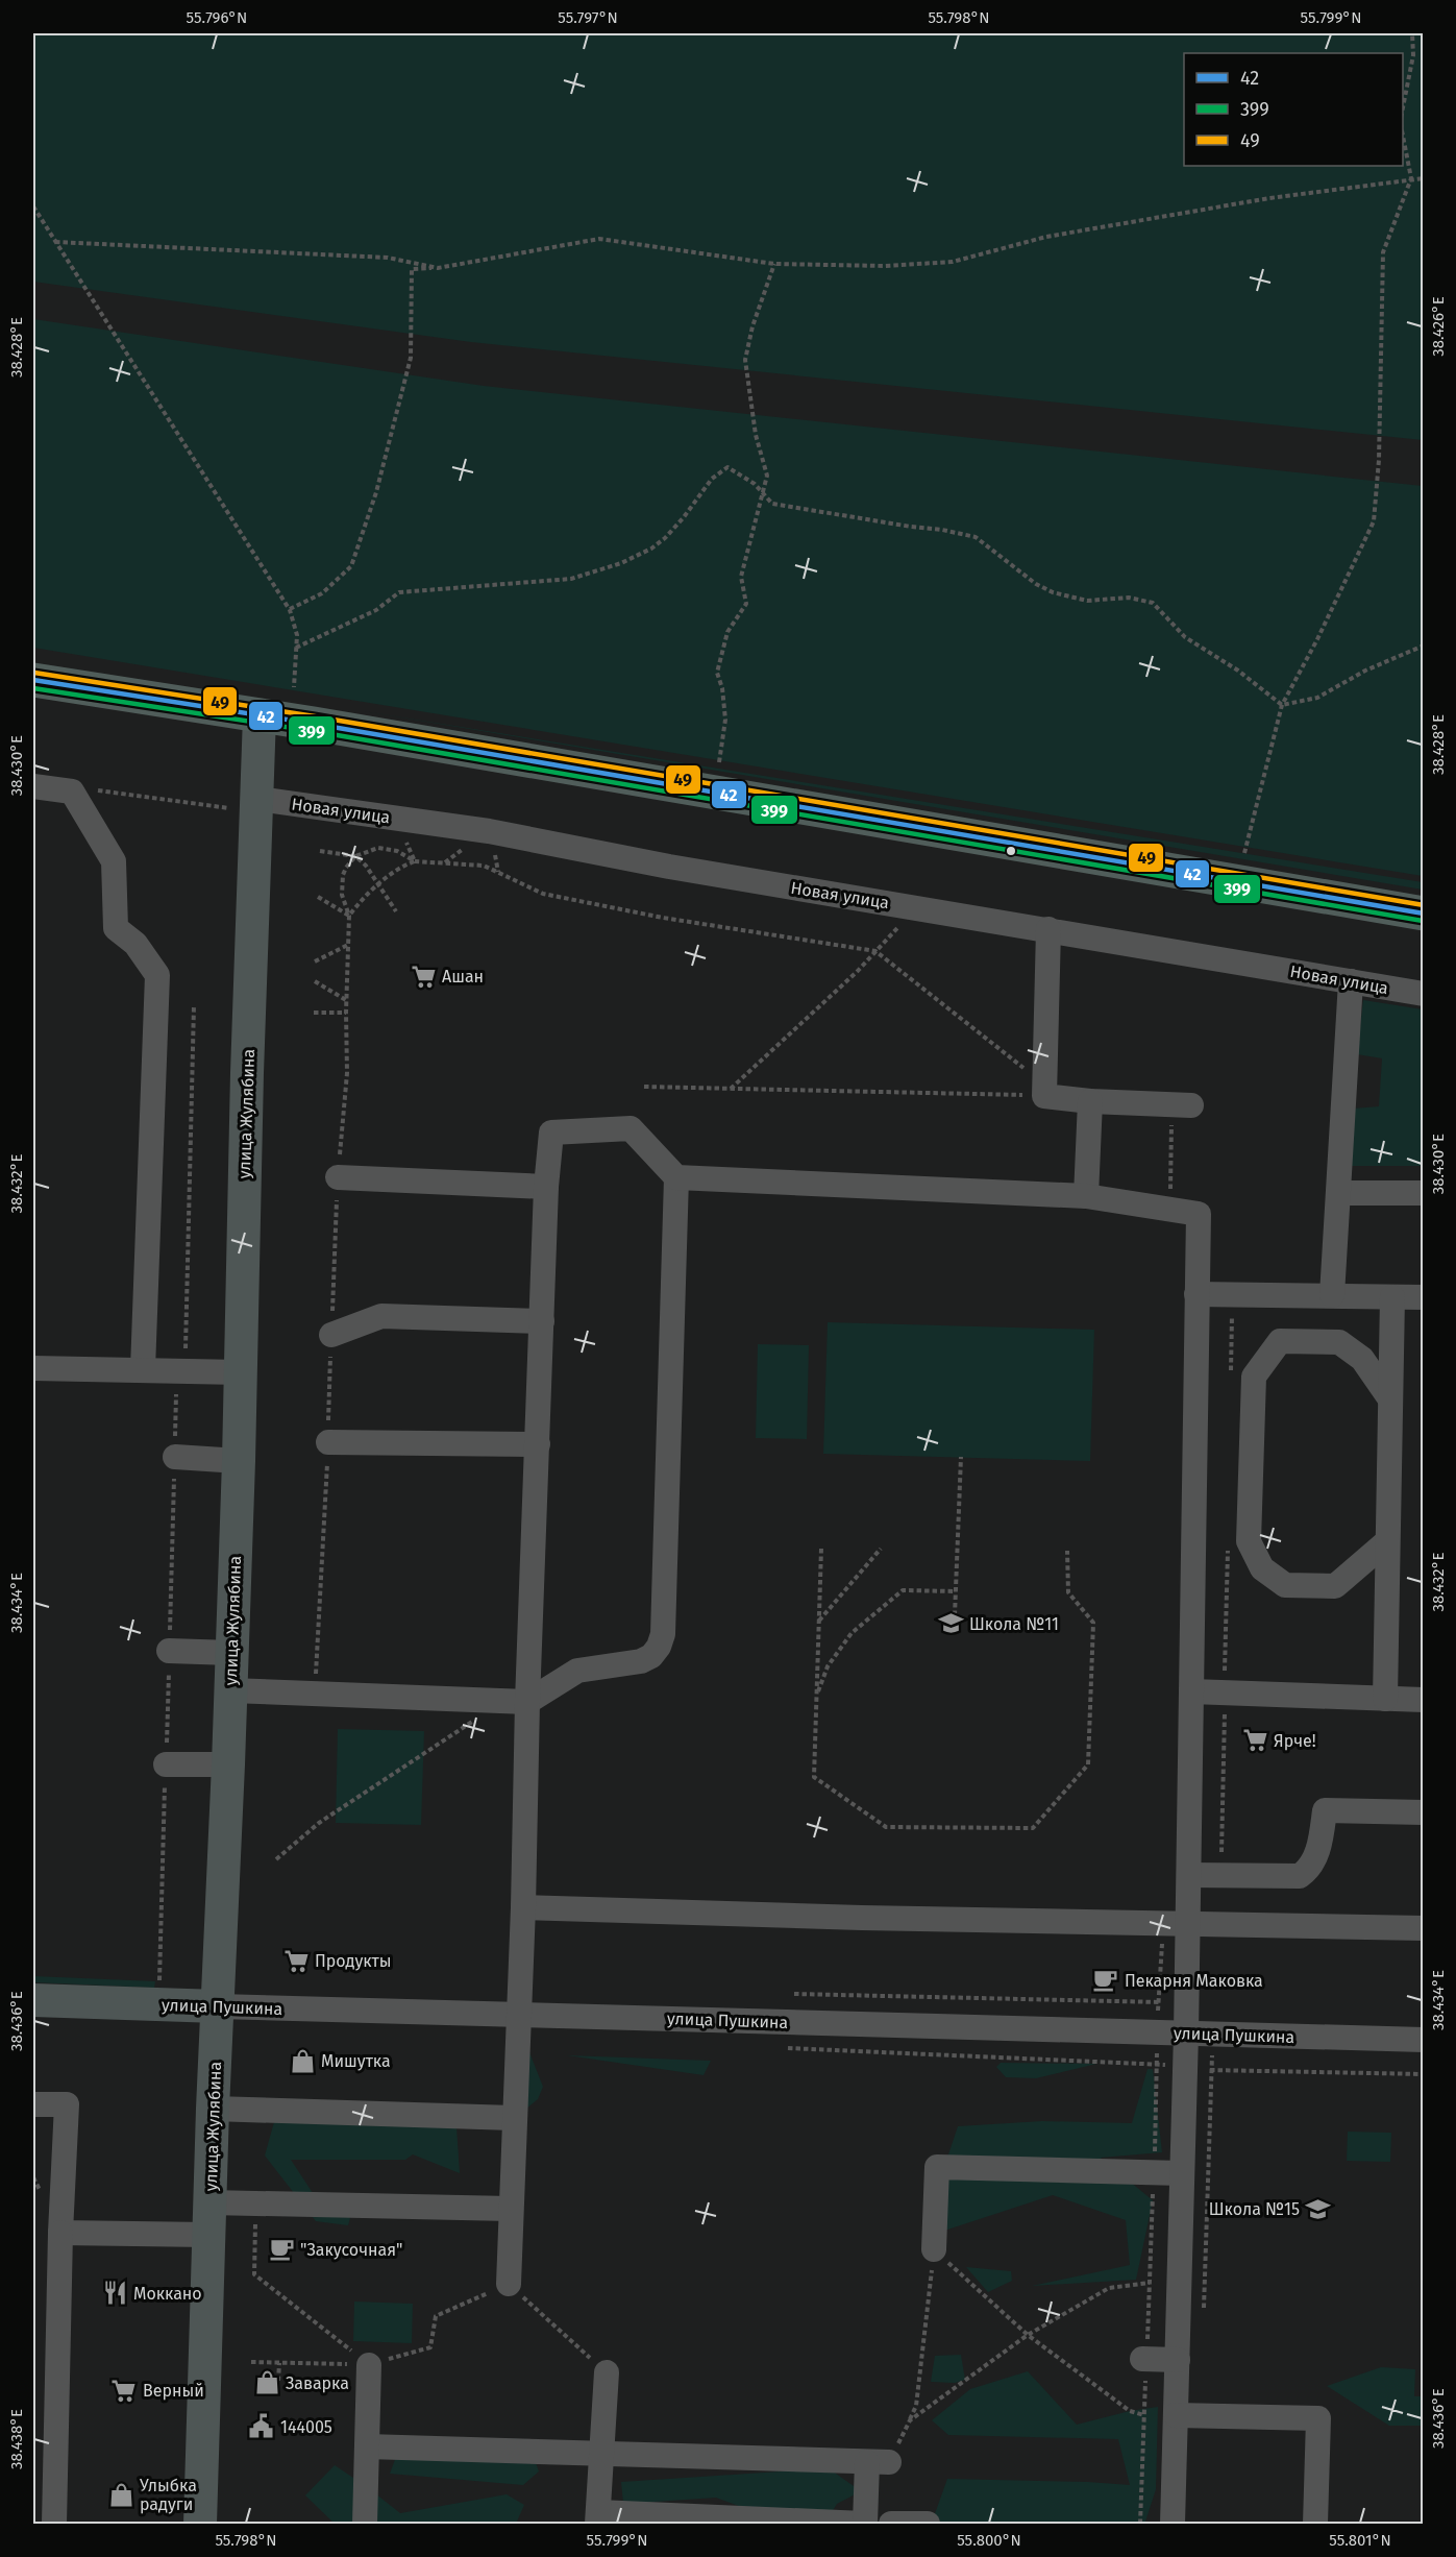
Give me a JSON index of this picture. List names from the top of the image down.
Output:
{
  "streets": {
    "main road": ["улица Жулябина", "улица Пушкина"],
    "street": ["Новая улица"]
  },
  "crossings": [
    ["Новая улица", "улица Жулябина"],
    ["улица Жулябина", "улица Пушкина"]
  ],
  "places": {
    "supermarket": [
      "Ашан",
      "Ярче!",
      "Продукты",
      "Верный"
    ],
    "school or university": ["Школа №11", "Школа №15"],
    "cafe": ["Пекарня Маковка", "\"Закусочная\""],
    "shop": ["Мишутка", "Заварка", "Улыбка радуги"],
    "restaurant": ["Моккано"],
    "public building": ["144005"]
  },
  "lines": ["transit line 49", "transit line 42", "transit line 399"],
  "legend": ["42", "399", "49"],
  "coordinates": [
    "55.796°N",
    "55.797°N",
    "55.798°N",
    "55.799°N",
    "38.426°E",
    "38.428°E",
    "38.430°E",
    "38.432°E",
    "38.434°E",
    "38.436°E",
    "38.438°E",
    "55.800°N",
    "55.801°N"
  ]
}
